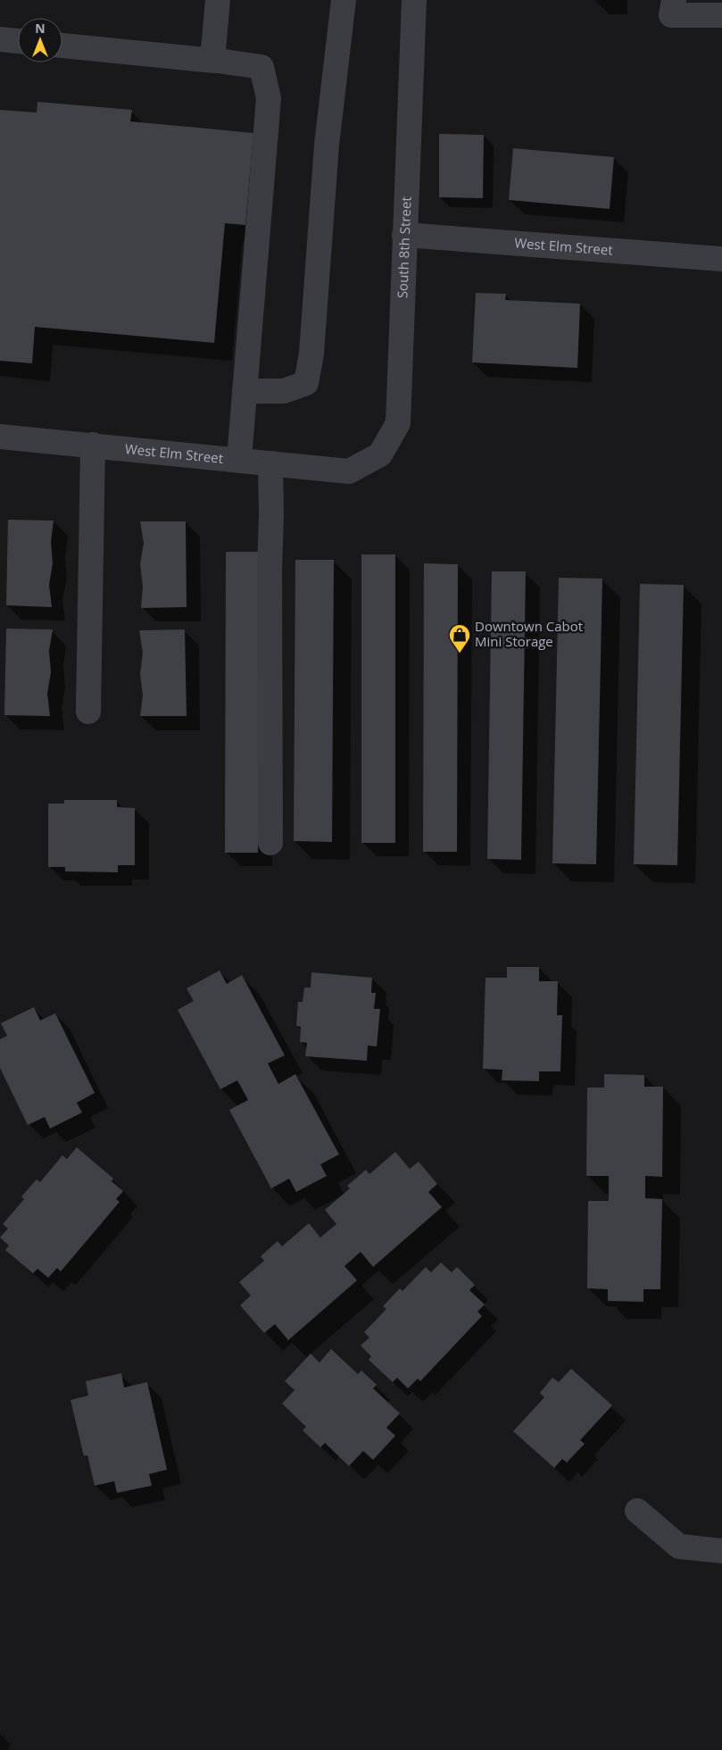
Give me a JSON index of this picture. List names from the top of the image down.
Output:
{
  "streets": {
    "street": ["West Elm Street", "South 8th Street"]
  },
  "crossings": [
    ["West Elm Street", "South 8th Street"]
  ],
  "places": {
    "shop": ["Downtown Cabot Mini Storage"]
  },
  "north": "top"
}
